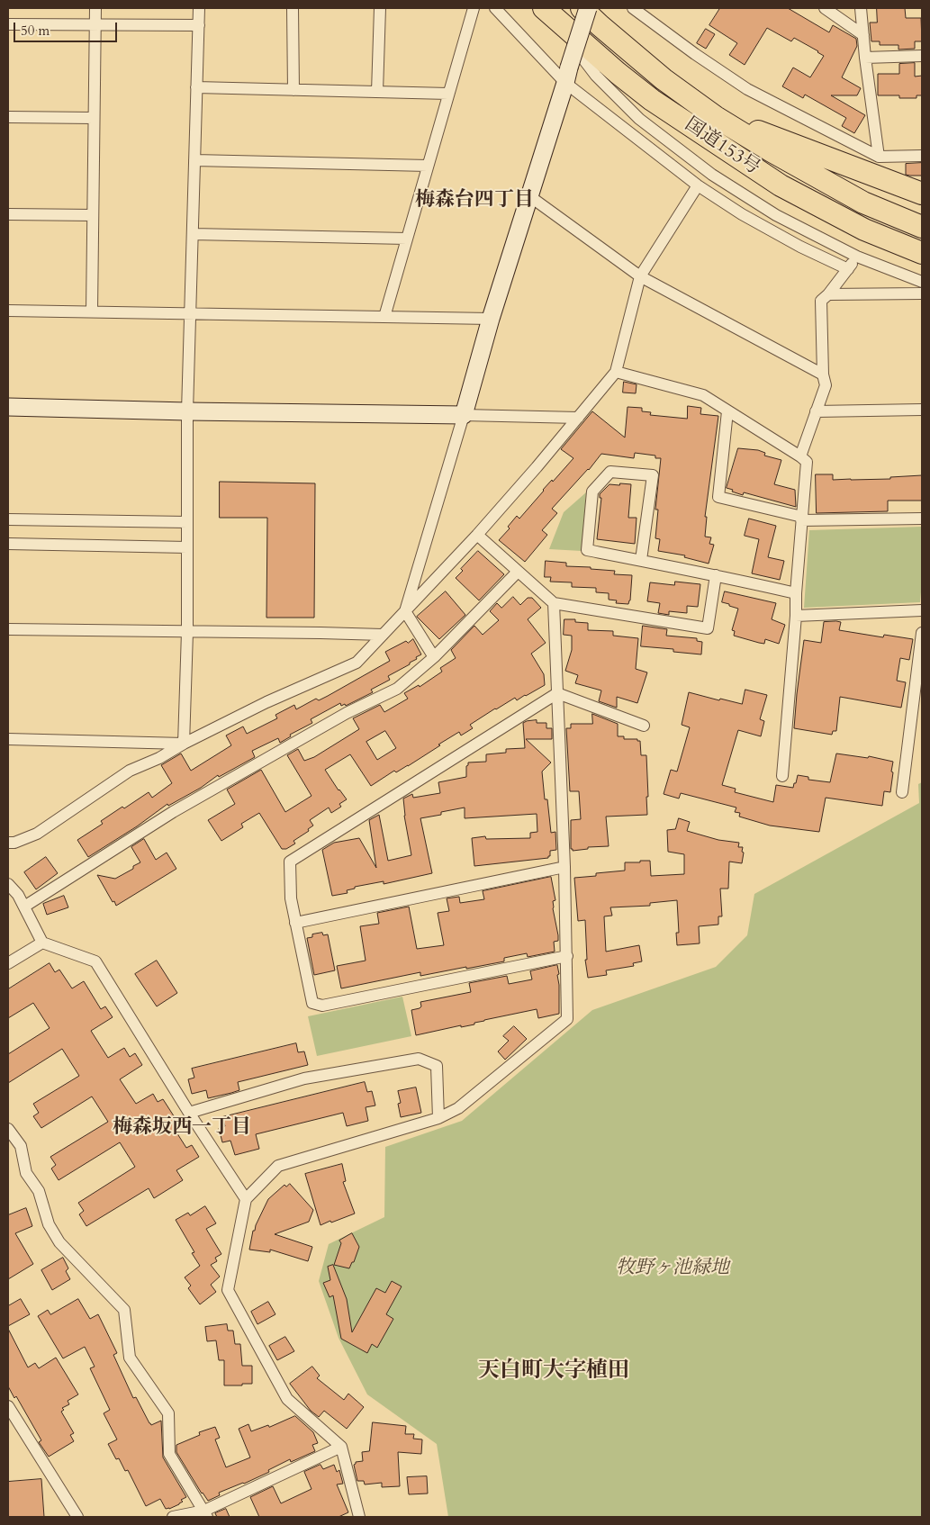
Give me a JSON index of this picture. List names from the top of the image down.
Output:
{
  "streets": {
    "highway": ["国道153号"]
  },
  "districts": ["梅森台四丁目", "梅森坂西一丁目", "天白町大字植田"],
  "parks": ["牧野ヶ池緑地"],
  "scale_bar": "50 m"
}
